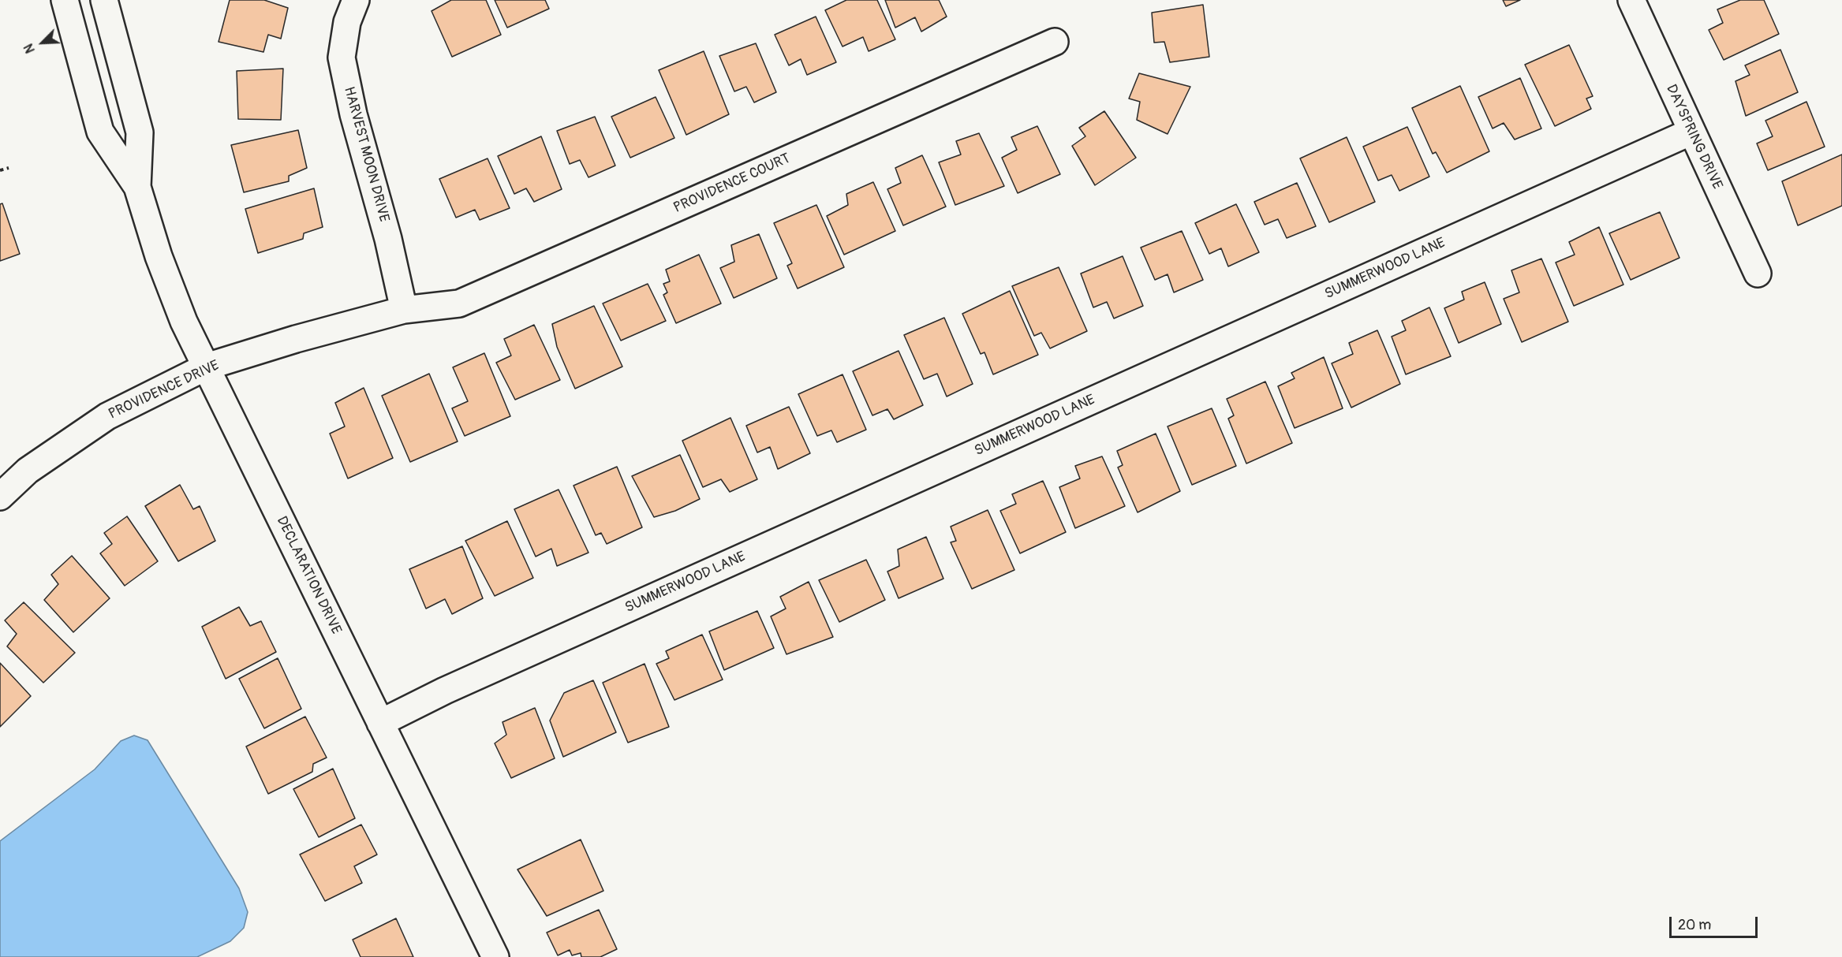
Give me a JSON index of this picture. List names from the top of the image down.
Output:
{
  "streets": {
    "street": [
      "DAYSPRING DRIVE",
      "HARVEST MOON DRIVE",
      "PROVIDENCE COURT",
      "SUMMERWOOD LANE",
      "PROVIDENCE DRIVE",
      "DECLARATION DRIVE"
    ]
  },
  "crossings": [
    ["DAYSPRING DRIVE", "SUMMERWOOD LANE"],
    ["HARVEST MOON DRIVE", "PROVIDENCE COURT"],
    ["HARVEST MOON DRIVE", "PROVIDENCE DRIVE"],
    ["PROVIDENCE COURT", "PROVIDENCE DRIVE"],
    ["SUMMERWOOD LANE", "DECLARATION DRIVE"],
    ["PROVIDENCE DRIVE", "DECLARATION DRIVE"]
  ],
  "scale_bar": "20 m",
  "north": "bottom left"
}
